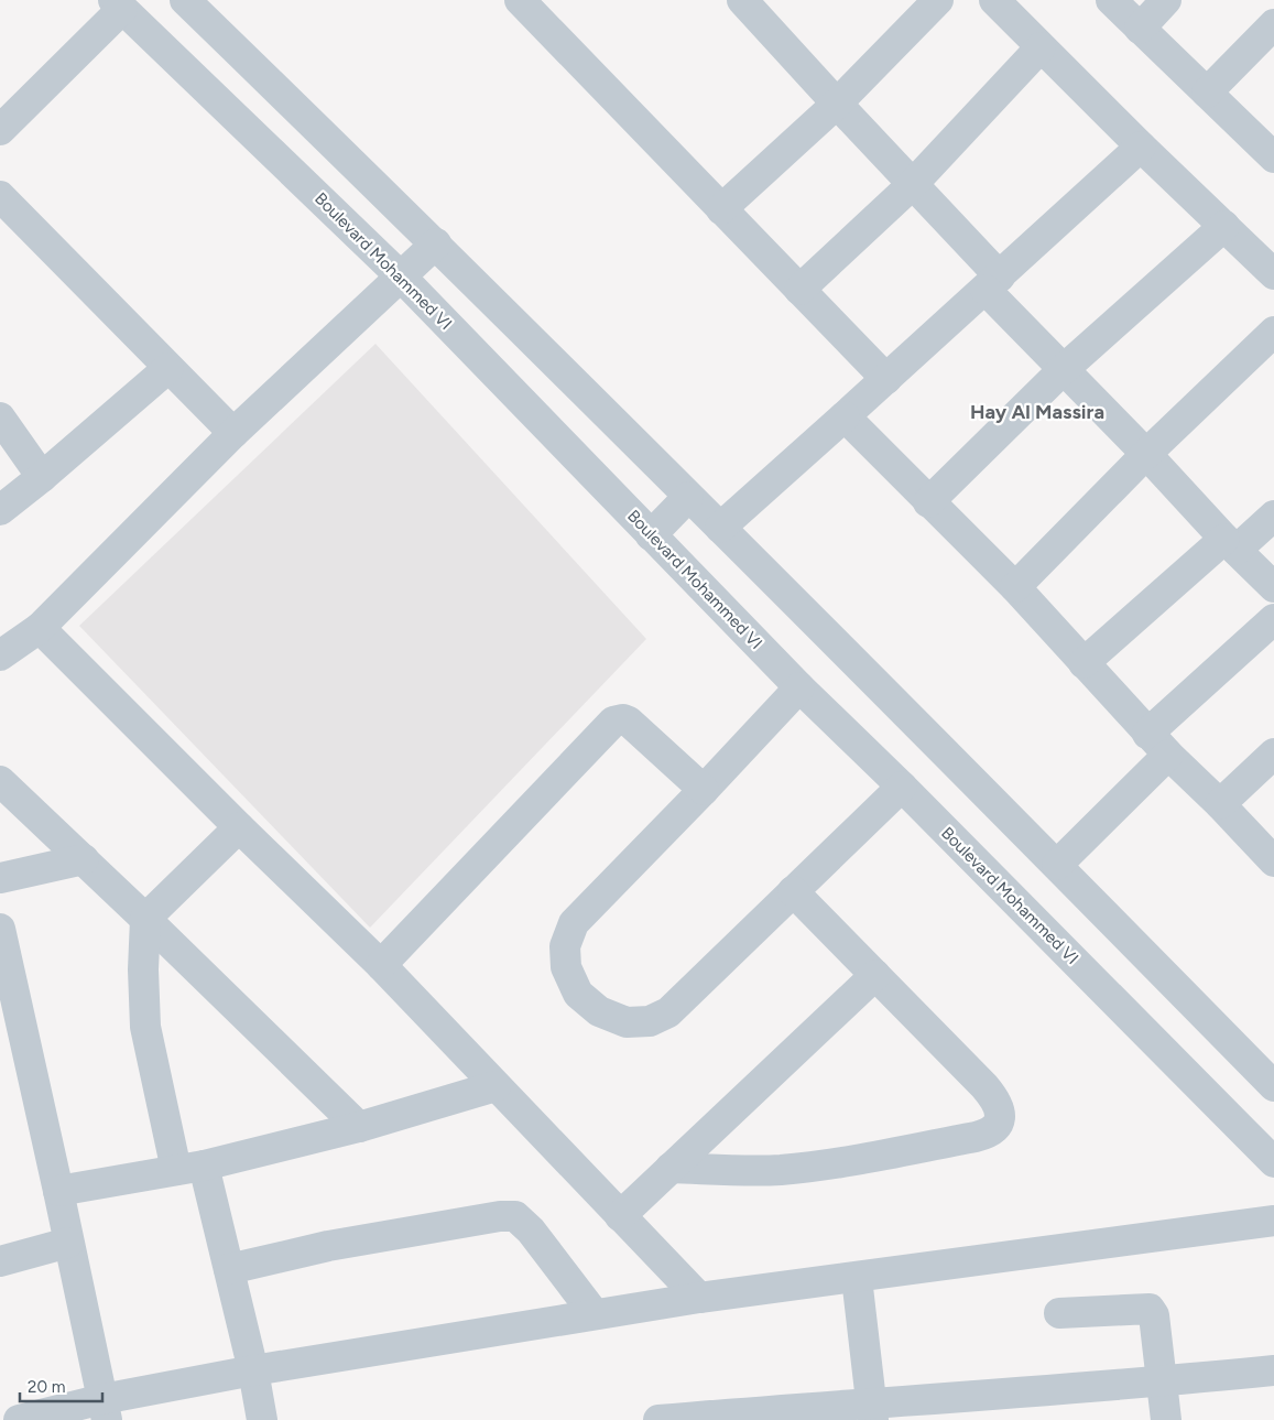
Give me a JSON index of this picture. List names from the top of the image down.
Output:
{
  "streets": {
    "street": ["Boulevard Mohammed VI"]
  },
  "districts": ["Hay Al Massira"],
  "scale_bar": "20 m"
}
